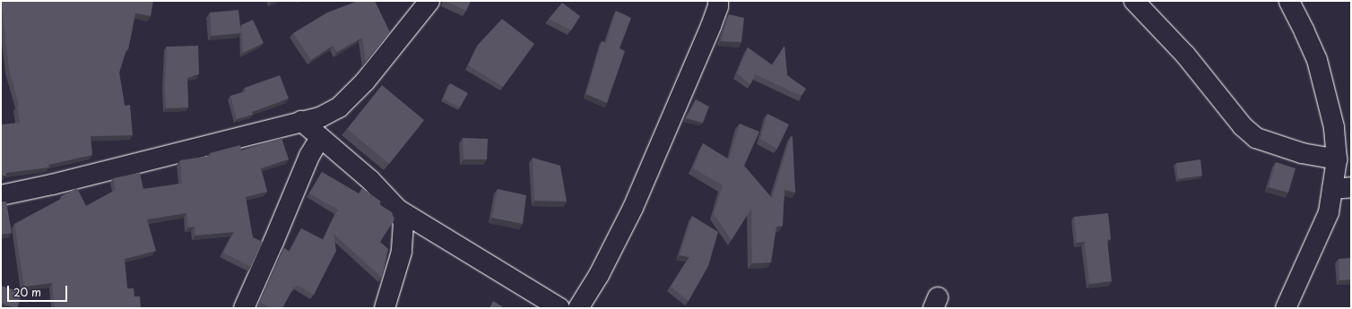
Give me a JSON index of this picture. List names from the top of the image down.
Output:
{
  "scale_bar": "20 m"
}
